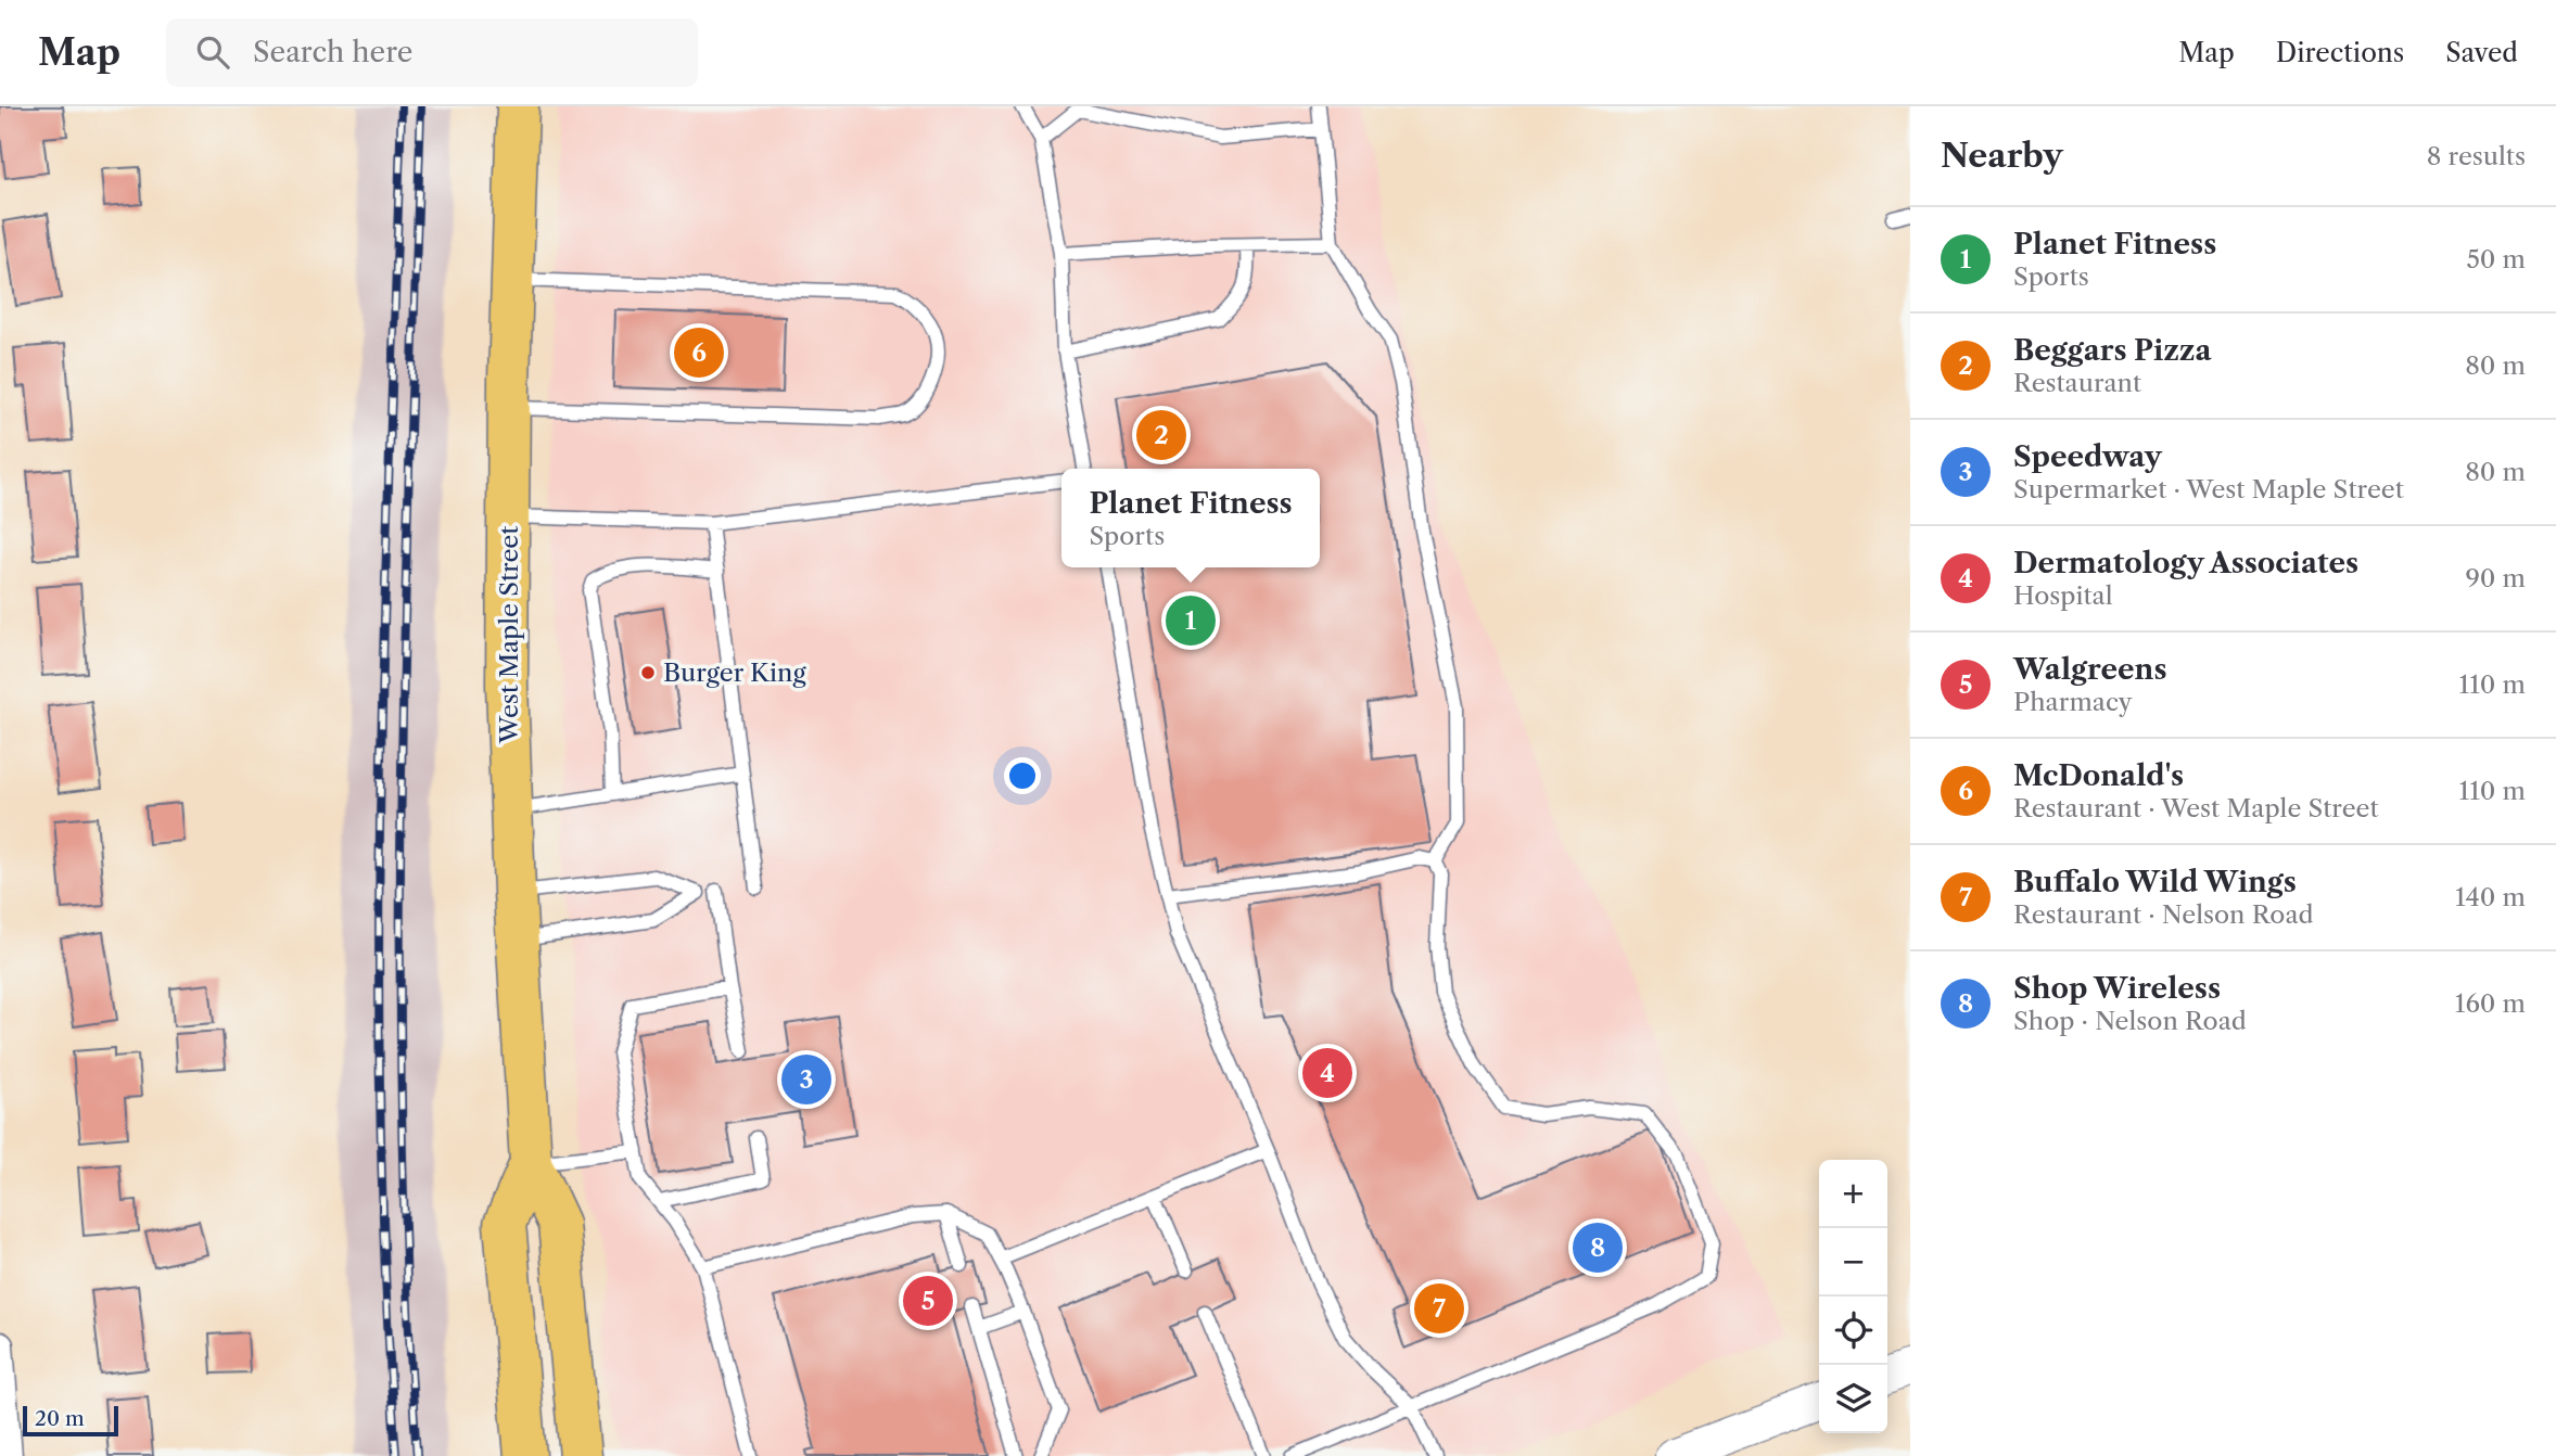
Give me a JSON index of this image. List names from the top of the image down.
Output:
{
  "streets": {
    "main road": ["West Maple Street"]
  },
  "places": ["Burger King"],
  "scale_bar": "20 m",
  "page": {
    "header": "Map",
    "search": "Search here",
    "nav": ["Map", "Directions", "Saved"],
    "heading": ["Nearby", "8 results"],
    "list": [
      {
        "mark": "1",
        "name": "Planet Fitness",
        "note": "Sports",
        "value": "50 m"
      },
      {
        "mark": "2",
        "name": "Beggars Pizza",
        "note": "Restaurant",
        "value": "80 m"
      },
      {
        "mark": "3",
        "name": "Speedway",
        "note": "Supermarket · West Maple Street",
        "value": "80 m"
      },
      {
        "mark": "4",
        "name": "Dermatology Associates",
        "note": "Hospital",
        "value": "90 m"
      },
      {
        "mark": "5",
        "name": "Walgreens",
        "note": "Pharmacy",
        "value": "110 m"
      },
      {
        "mark": "6",
        "name": "McDonald's",
        "note": "Restaurant · West Maple Street",
        "value": "110 m"
      },
      {
        "mark": "7",
        "name": "Buffalo Wild Wings",
        "note": "Restaurant · Nelson Road",
        "value": "140 m"
      },
      {
        "mark": "8",
        "name": "Shop Wireless",
        "note": "Shop · Nelson Road",
        "value": "160 m"
      }
    ],
    "pins": [
      "6",
      "2",
      "1",
      "4",
      "3",
      "8",
      "5",
      "7"
    ],
    "popup": ["Planet Fitness", "Sports"],
    "map_buttons": ["+", "−"],
    "scale": "20 m"
  }
}
